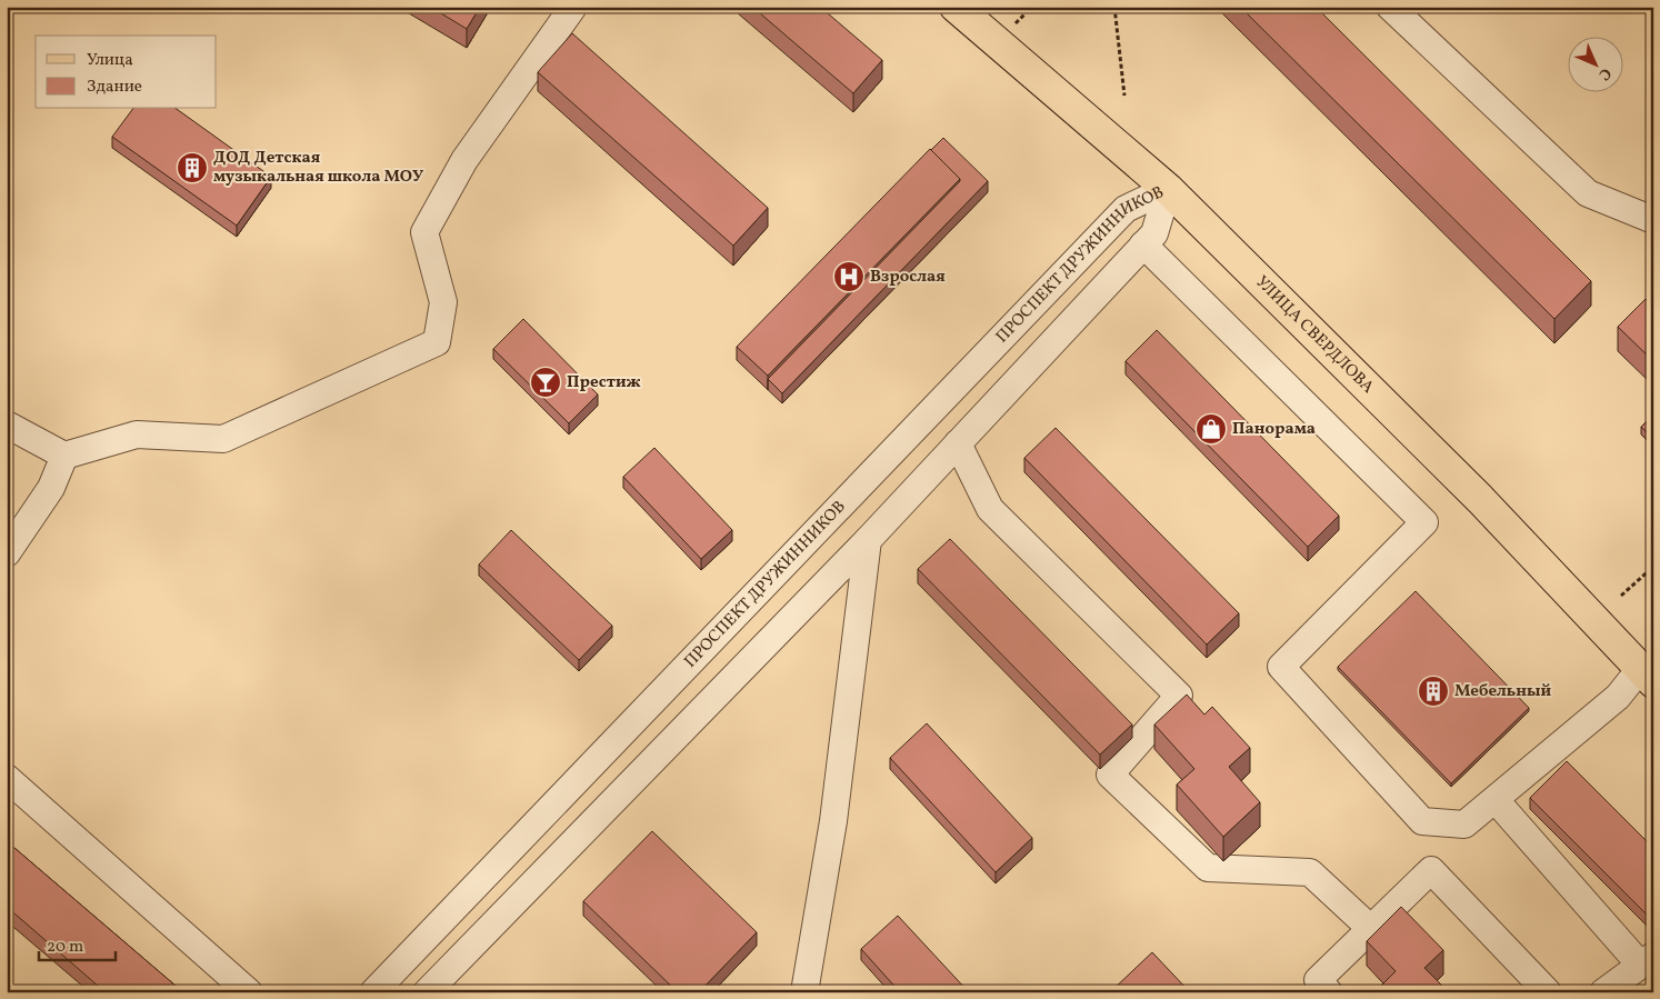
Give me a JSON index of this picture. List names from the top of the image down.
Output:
{
  "streets": {
    "main road": ["УЛИЦА СВЕРДЛОВА"],
    "street": ["ПРОСПЕКТ ДРУЖИННИКОВ"]
  },
  "crossings": [
    ["ПРОСПЕКТ ДРУЖИННИКОВ", "УЛИЦА СВЕРДЛОВА"]
  ],
  "places": {
    "building": ["ДОД Детская музыкальная школа МОУ", "Мебельный"],
    "hospital": ["Взрослая"],
    "bar": ["Престиж"],
    "shop": ["Панорама"]
  },
  "legend": ["Улица", "Здание"],
  "scale_bar": "20 m",
  "north": "bottom right"
}
